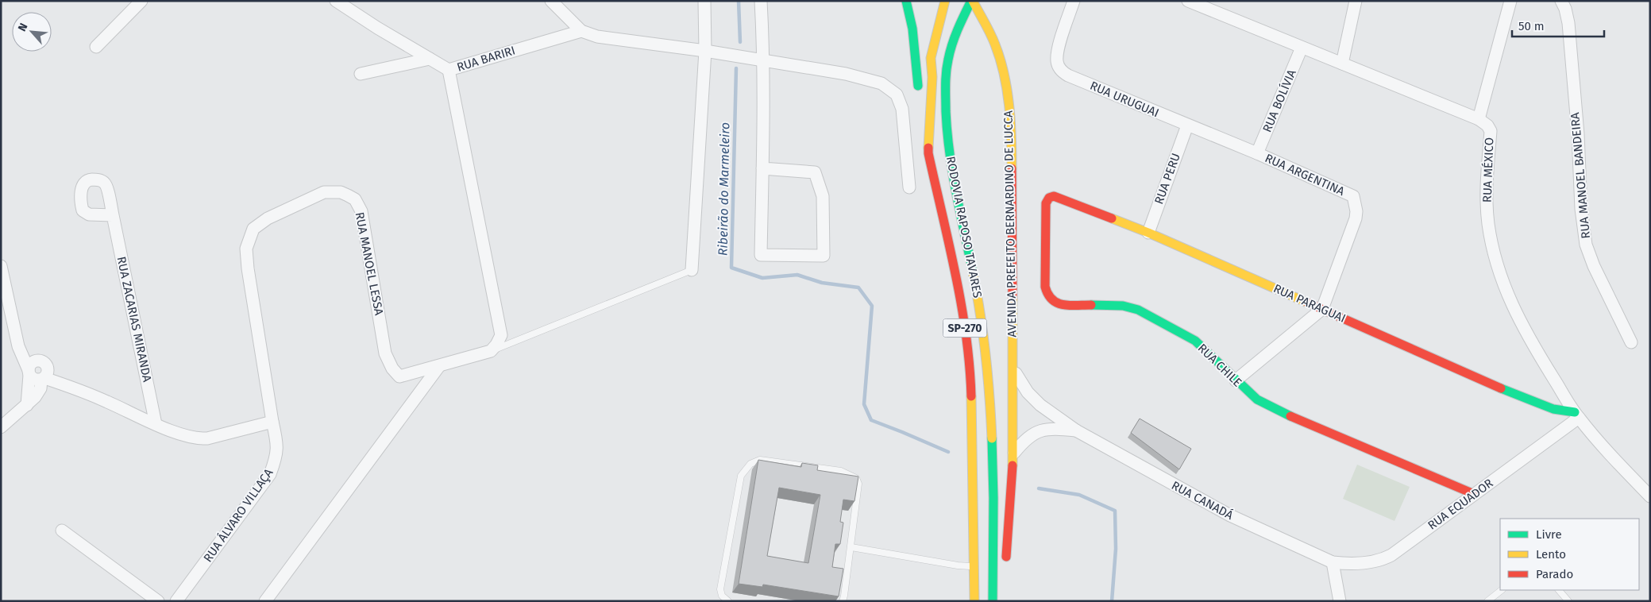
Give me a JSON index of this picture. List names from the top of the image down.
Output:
{
  "streets": {
    "main road": [
      "AVENIDA PREFEITO BERNARDINO DE LUCCA",
      "RODOVIA RAPOSO TAVARES",
      "RUA PARAGUAI",
      "SP-270",
      "RUA CHILE"
    ],
    "street": [
      "RUA BARIRI",
      "RUA URUGUAI",
      "RUA BOLÍVIA",
      "RUA MÉXICO",
      "RUA ARGENTINA",
      "RUA MANOEL BANDEIRA",
      "RUA PERU",
      "RUA MANOEL LESSA",
      "RUA ZACARIAS MIRANDA",
      "RUA CANADÁ",
      "RUA EQUADOR",
      "RUA ÁLVARO VILLAÇA"
    ]
  },
  "crossings": [
    ["RUA URUGUAI", "RUA BOLÍVIA"],
    ["RUA URUGUAI", "RUA ARGENTINA"],
    ["RUA URUGUAI", "RUA PERU"],
    ["RUA BOLÍVIA", "RUA MÉXICO"],
    ["RUA BOLÍVIA", "RUA ARGENTINA"],
    ["RUA MÉXICO", "RUA PARAGUAI"],
    ["RUA MÉXICO", "RUA EQUADOR"],
    ["RUA ARGENTINA", "RUA PARAGUAI"],
    ["RUA PERU", "RUA PARAGUAI"],
    ["AVENIDA PREFEITO BERNARDINO DE LUCCA", "RODOVIA RAPOSO TAVARES"],
    ["AVENIDA PREFEITO BERNARDINO DE LUCCA", "RUA CANADÁ"],
    ["RUA MANOEL LESSA", "RUA ÁLVARO VILLAÇA"],
    ["RUA PARAGUAI", "RUA CHILE"],
    ["RUA PARAGUAI", "RUA EQUADOR"],
    ["RUA CHILE", "RUA EQUADOR"],
    ["RUA CANADÁ", "RUA EQUADOR"]
  ],
  "water": ["Ribeirão do Marmeleiro"],
  "legend": ["Livre", "Lento", "Parado"],
  "scale_bar": "50 m",
  "north": "top left"
}
